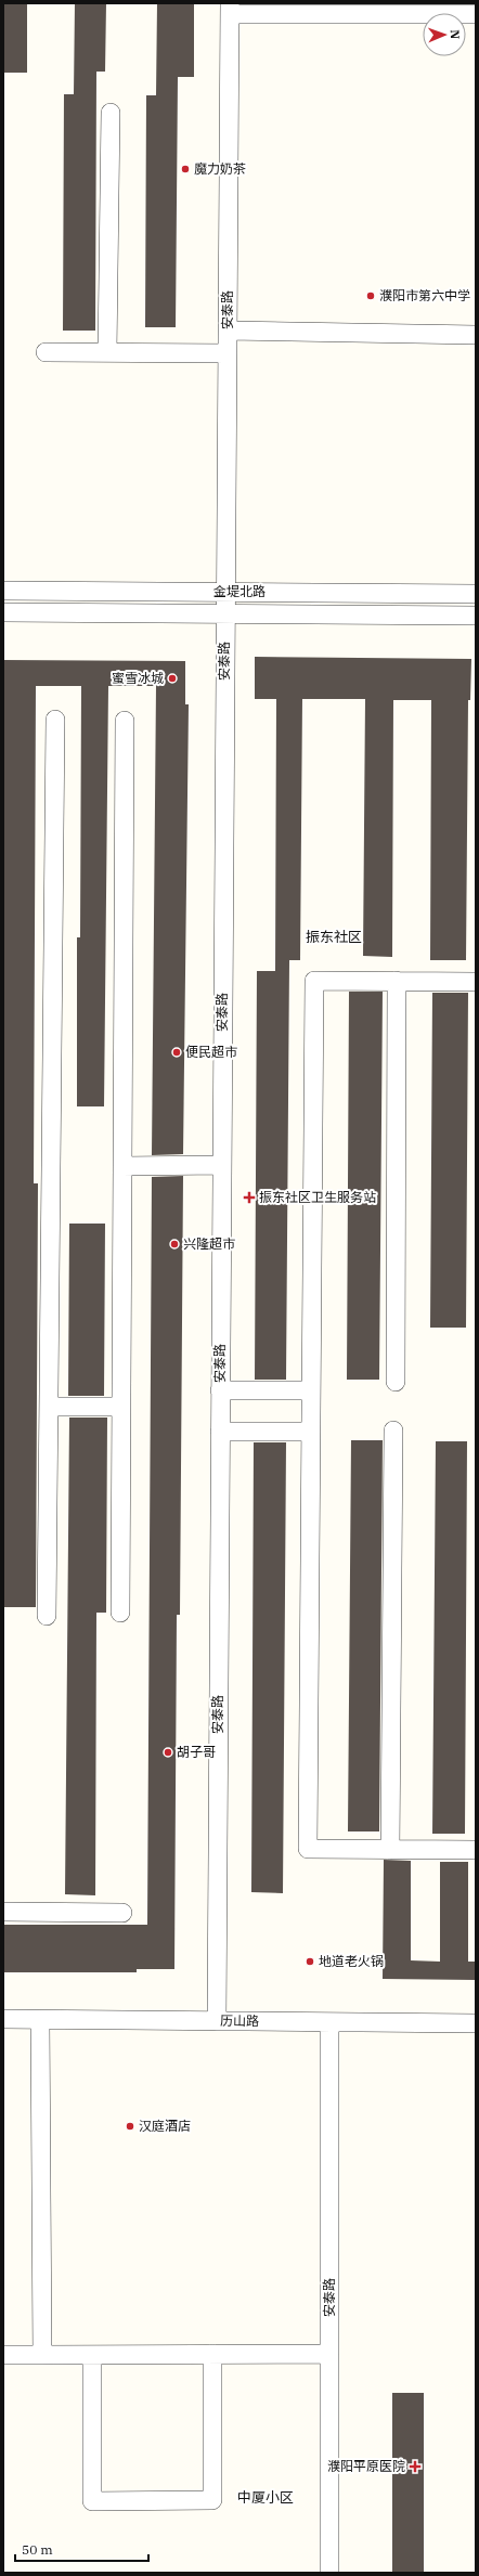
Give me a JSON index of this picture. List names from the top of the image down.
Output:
{
  "streets": {
    "street": ["安泰路", "金堤北路", "历山路"]
  },
  "crossings": [
    ["安泰路", "金堤北路"],
    ["安泰路", "历山路"]
  ],
  "districts": ["振东社区", "中厦小区"],
  "places": {
    "other": [
      "魔力奶茶",
      "濮阳市第六中学",
      "蜜雪冰城",
      "便民超市",
      "兴隆超市",
      "胡子哥",
      "地道老火锅",
      "汉庭酒店"
    ],
    "health": ["振东社区卫生服务站", "濮阳平原医院"]
  },
  "scale_bar": "50 m",
  "north": "right"
}
